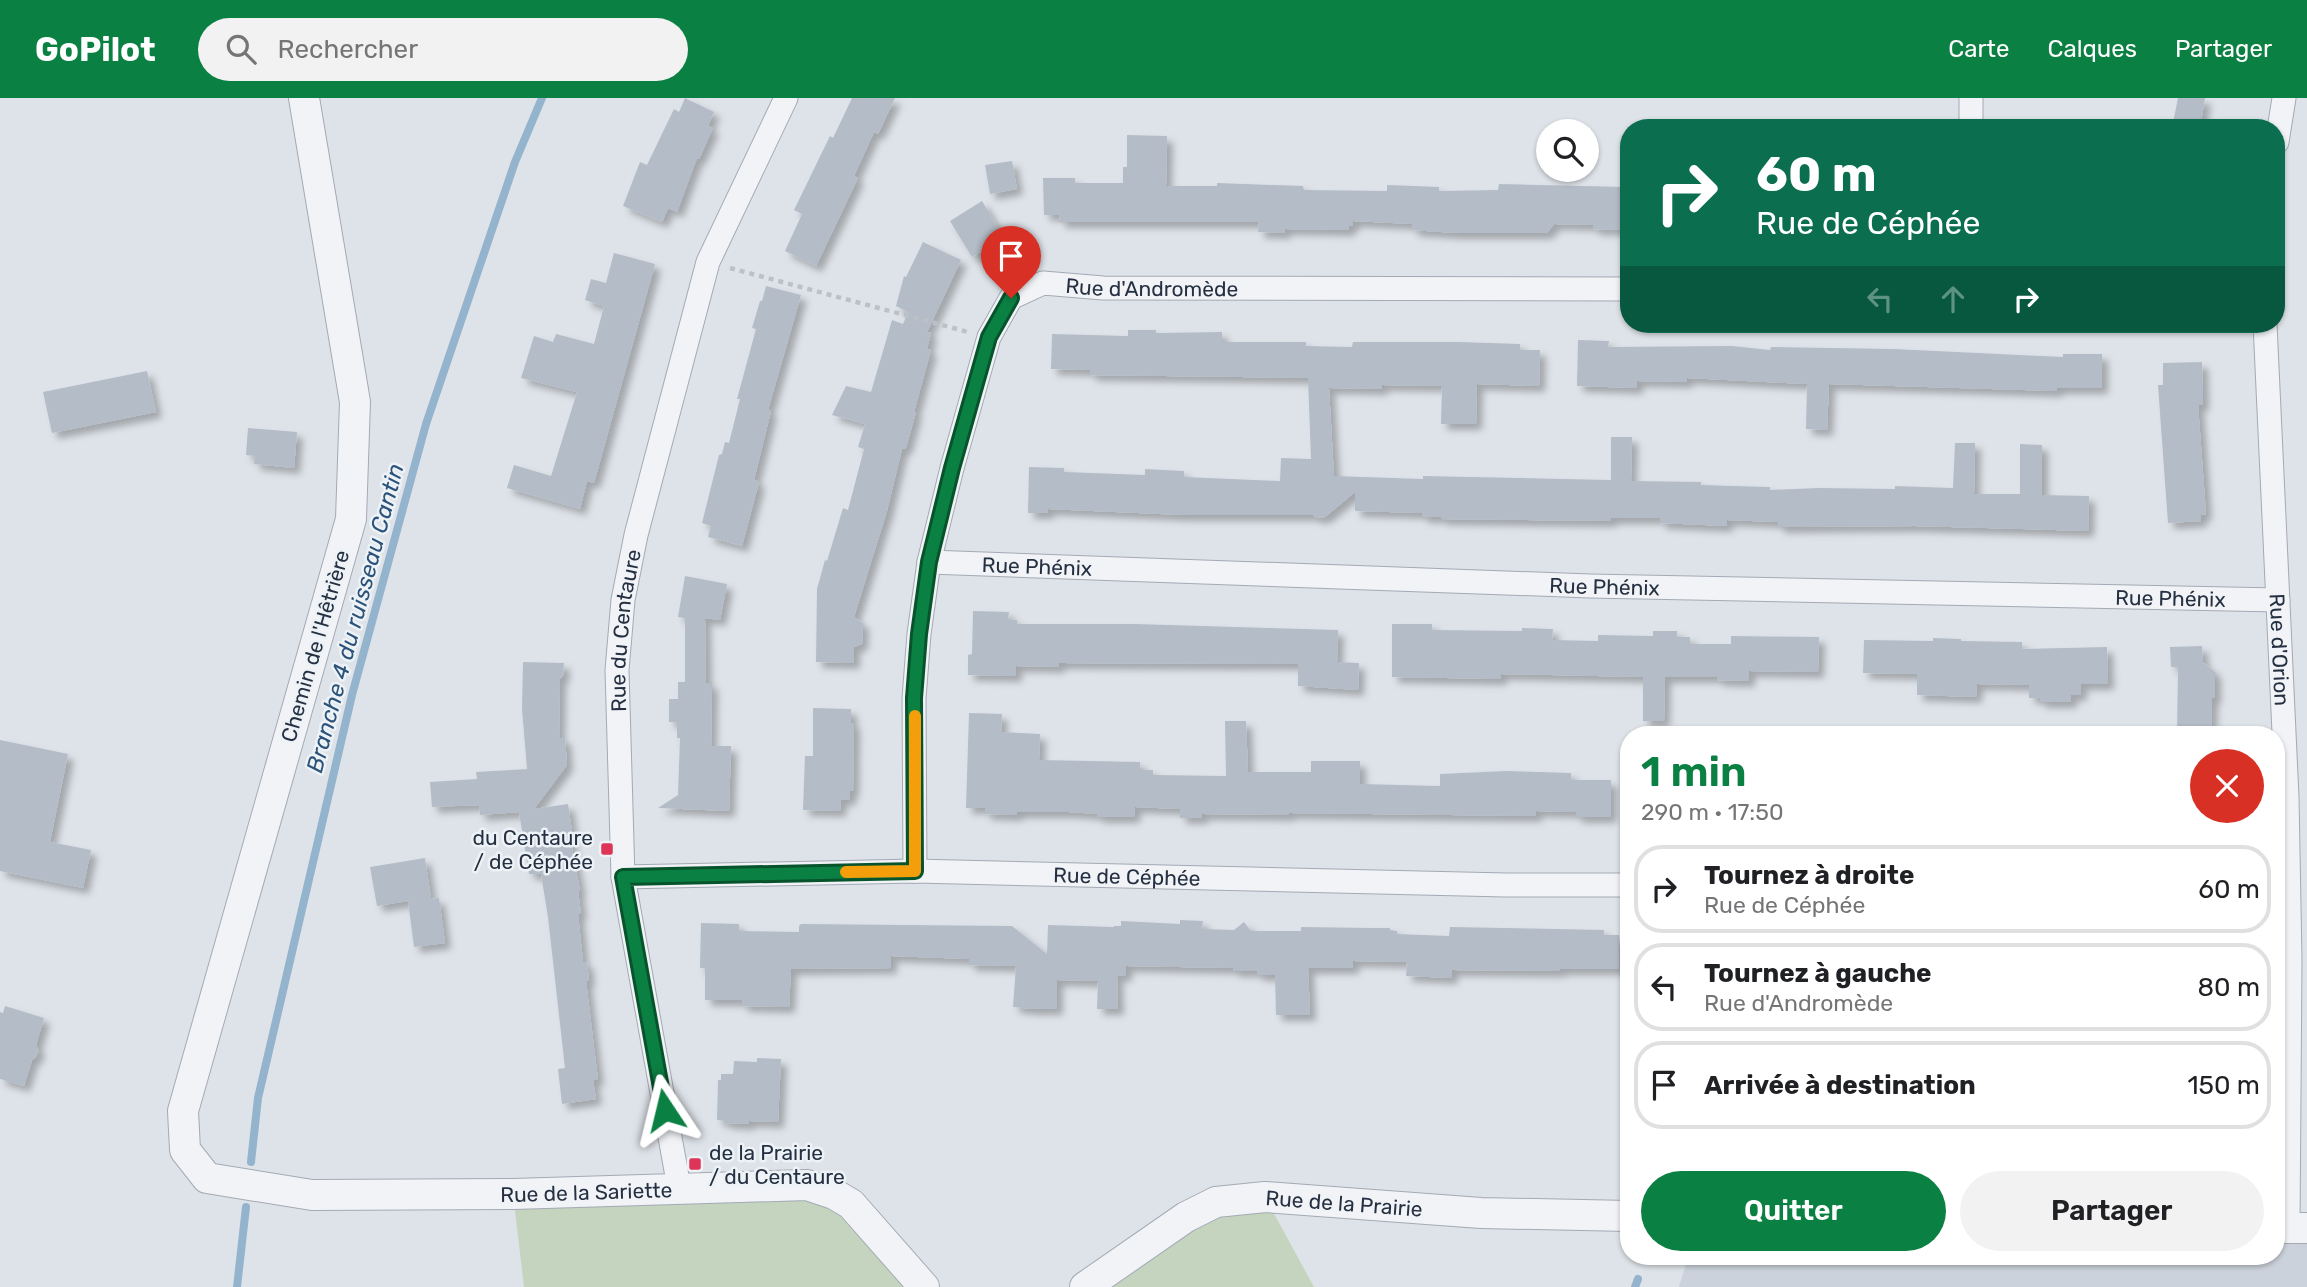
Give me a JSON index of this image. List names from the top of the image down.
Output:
{
  "streets": {
    "street": [
      "Rue d'Andromède",
      "Rue Phénix",
      "Rue du Centaure",
      "Chemin de l'Hêtrière",
      "Rue d'Orion",
      "Rue de Céphée",
      "Rue de la Sariette",
      "Rue de la Prairie"
    ]
  },
  "crossings": [
    ["Rue d'Andromède", "Rue Phénix"],
    ["Rue d'Andromède", "Rue de Céphée"],
    ["Rue Phénix", "Rue d'Orion"],
    ["Rue du Centaure", "Rue de Céphée"],
    ["Rue du Centaure", "Rue de la Sariette"],
    ["Chemin de l'Hêtrière", "Rue de la Sariette"]
  ],
  "water": ["Branche 4 du ruisseau Cantin"],
  "places": {
    "transit": ["du Centaure / de Céphée", "de la Prairie / du Centaure"]
  },
  "page": {
    "header": "GoPilot",
    "search": "Rechercher",
    "nav": ["Carte", "Calques", "Partager"],
    "turn": ["60 m", "Rue de Céphée"],
    "heading": ["1 min", "290 m · 17:50"],
    "list": [
      {
        "name": "Tournez à droite",
        "note": "Rue de Céphée",
        "value": "60 m"
      },
      {
        "name": "Tournez à gauche",
        "note": "Rue d'Andromède",
        "value": "80 m"
      },
      {
        "name": "Arrivée à destination",
        "value": "150 m"
      }
    ],
    "buttons": ["Quitter", "Partager"]
  }
}
